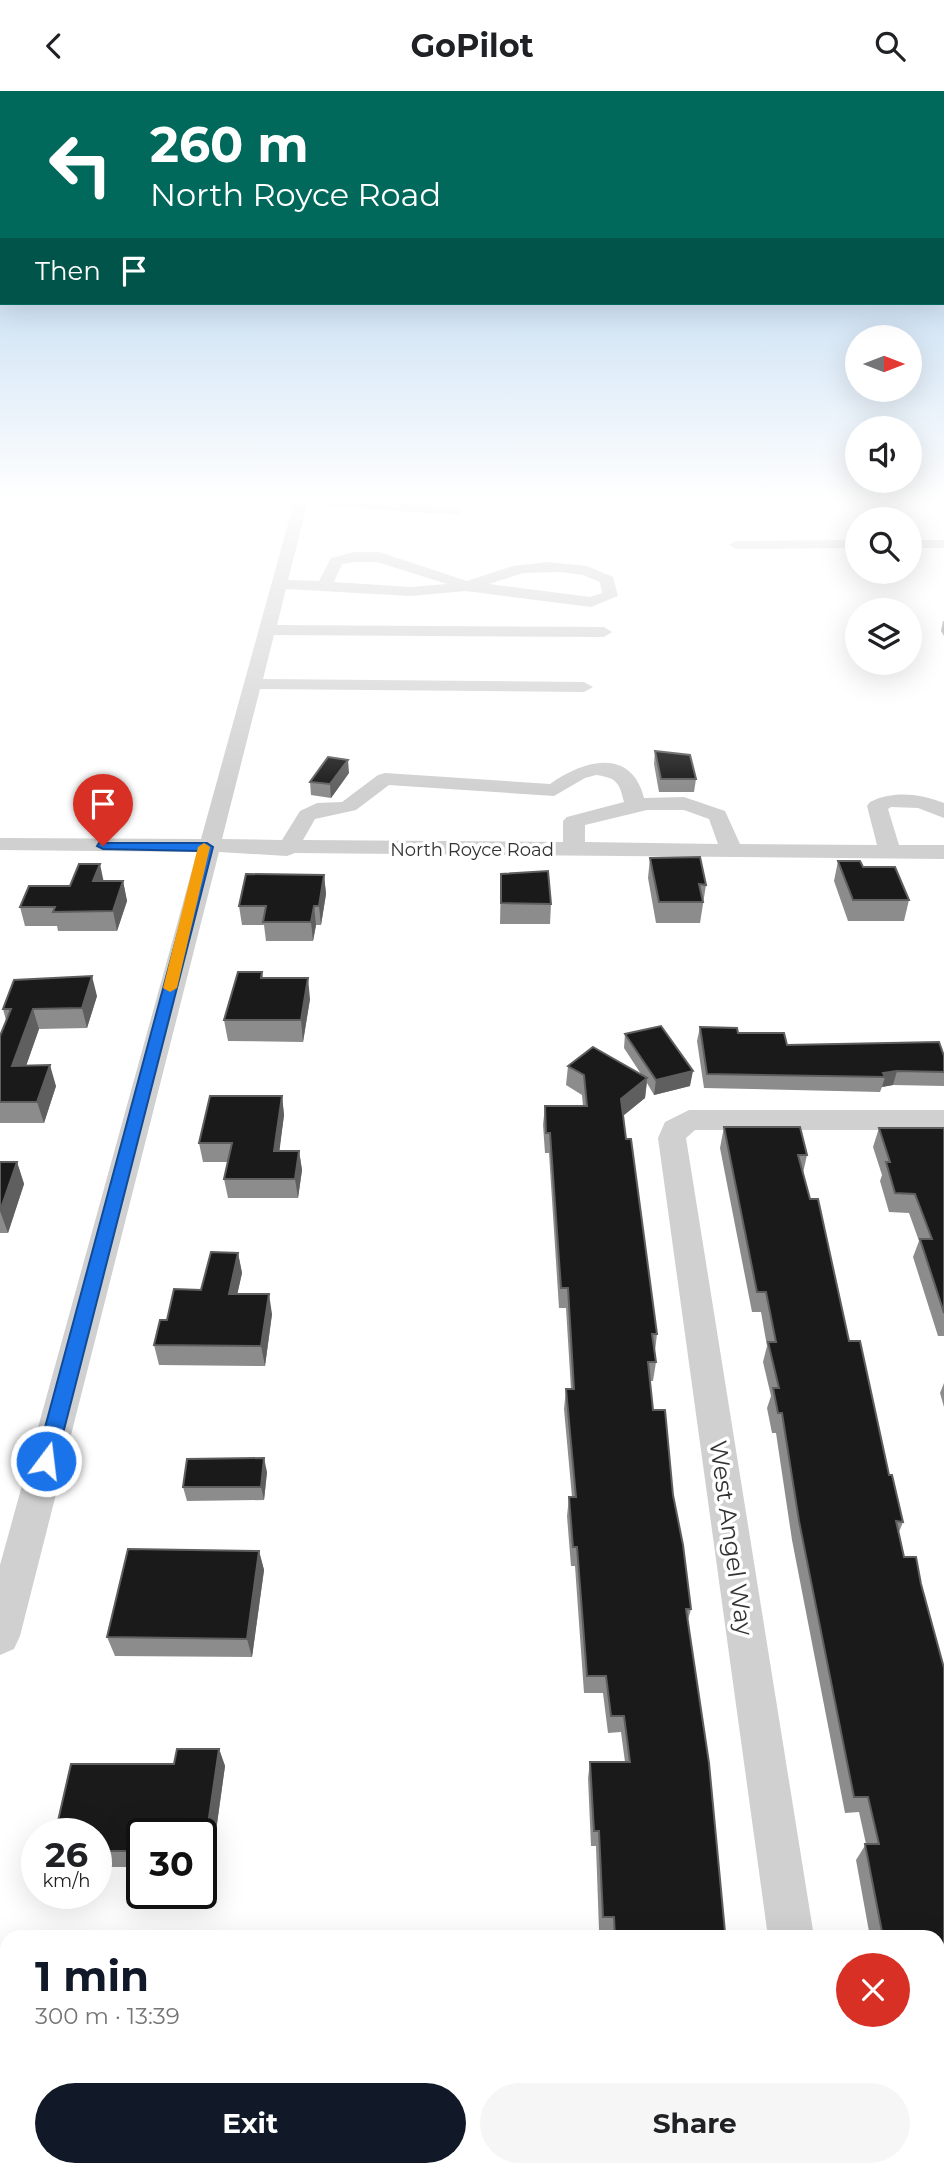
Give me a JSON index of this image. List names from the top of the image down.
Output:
{
  "streets": {
    "street": ["North Royce Road", "West Angel Way"]
  },
  "north": "right",
  "page": {
    "header": "GoPilot",
    "turn": ["260 m", "North Royce Road"],
    "then": "Then",
    "speed": "26 km/h",
    "limit": "30",
    "heading": ["1 min", "300 m · 13:39"],
    "buttons": ["Exit", "Share"]
  }
}
